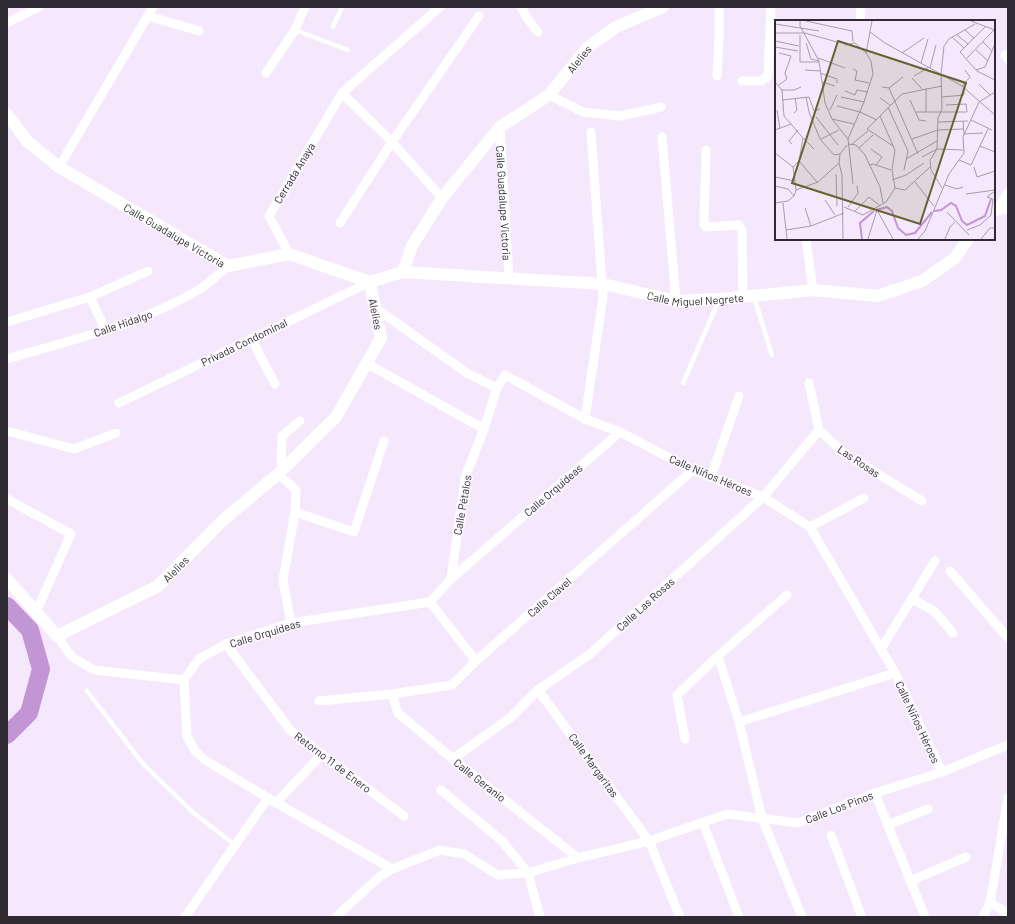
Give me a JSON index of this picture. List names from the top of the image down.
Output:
{
  "streets": {
    "street": [
      "Alelies",
      "Cerrada Anaya",
      "Calle Guadalupe Victoria",
      "Calle Miguel Negrete",
      "Calle Hidalgo",
      "Privada Condominal",
      "Las Rosas",
      "Calle Niños Héroes",
      "Calle Orquídeas",
      "Calle Pétalos",
      "Calle Clavel",
      "Calle Las Rosas",
      "Retorno 11 de Enero",
      "Calle Margaritas",
      "Calle Geranio",
      "Calle Los Pinos"
    ]
  },
  "crossings": [
    ["Alelies", "Calle Guadalupe Victoria"],
    ["Alelies", "Calle Miguel Negrete"],
    ["Alelies", "Privada Condominal"],
    ["Cerrada Anaya", "Calle Guadalupe Victoria"],
    ["Calle Guadalupe Victoria", "Calle Miguel Negrete"],
    ["Calle Guadalupe Victoria", "Calle Hidalgo"],
    ["Las Rosas", "Calle Las Rosas"],
    ["Calle Niños Héroes", "Calle Orquídeas"],
    ["Calle Niños Héroes", "Calle Pétalos"],
    ["Calle Niños Héroes", "Calle Clavel"],
    ["Calle Niños Héroes", "Calle Las Rosas"],
    ["Calle Niños Héroes", "Calle Los Pinos"],
    ["Calle Orquídeas", "Calle Pétalos"],
    ["Calle Orquídeas", "Retorno 11 de Enero"],
    ["Calle Clavel", "Calle Geranio"],
    ["Calle Las Rosas", "Calle Margaritas"],
    ["Calle Las Rosas", "Calle Geranio"],
    ["Calle Margaritas", "Calle Los Pinos"],
    ["Calle Geranio", "Calle Los Pinos"]
  ]
}
